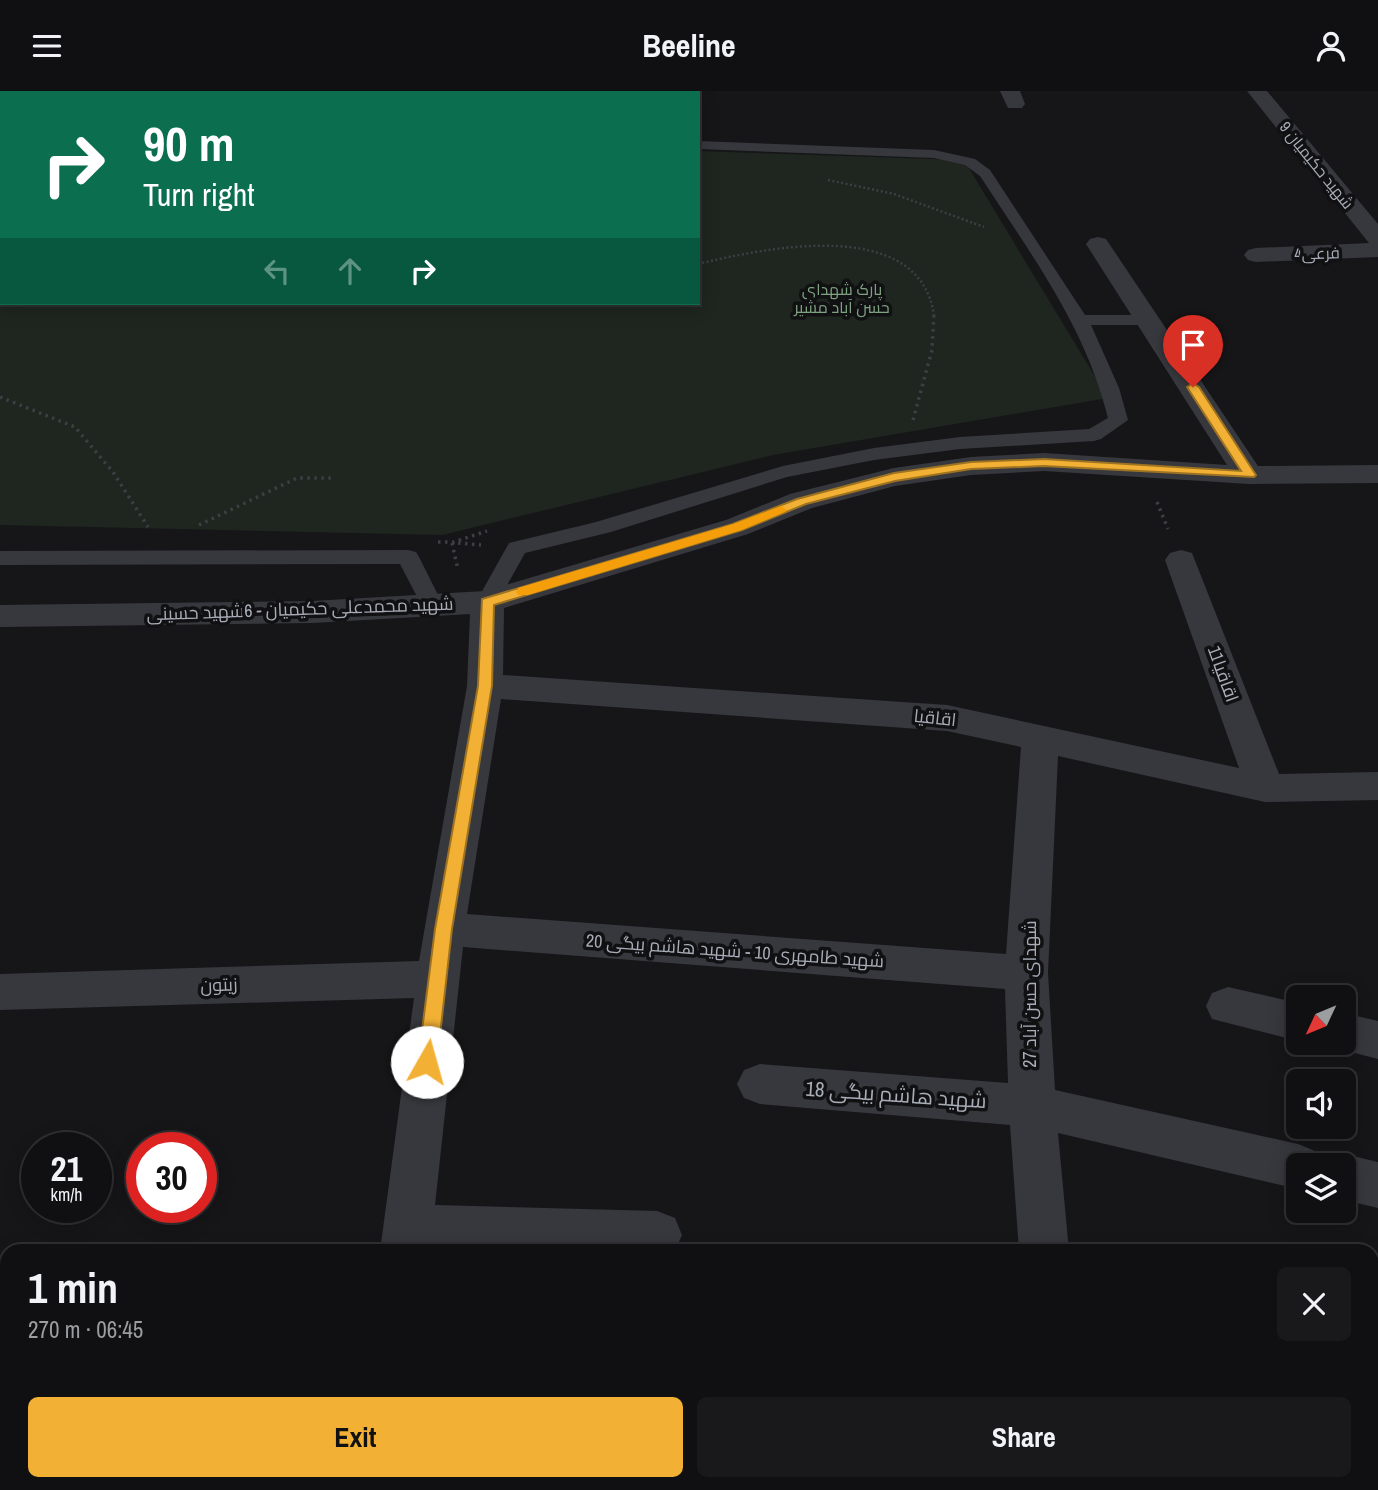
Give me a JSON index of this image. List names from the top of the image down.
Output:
{
  "streets": {
    "street": [
      "شهید حکیمیان 9",
      "فرعی4",
      "شهید محمدعلی حکیمیان - 6شهید حسینی",
      "11اقاقیا",
      "اقاقیا",
      "شهید طامهری 10 - شهید هاشم بیگی 20",
      "زیتون",
      "شهدای حسن آباد 27",
      "شهید هاشم بیگی 18"
    ]
  },
  "crossings": [
    ["11اقاقیا", "اقاقیا"],
    ["اقاقیا", "شهدای حسن آباد 27"],
    ["شهید طامهری 10 - شهید هاشم بیگی 20", "شهدای حسن آباد 27"],
    ["شهدای حسن آباد 27", "شهید هاشم بیگی 18"]
  ],
  "parks": ["پارک شهدای حسن آباد مشیر"],
  "north": "bottom left",
  "page": {
    "header": "Beeline",
    "turn": ["90 m", "Turn right"],
    "speed": "21 km/h",
    "limit": "30",
    "heading": ["1 min", "270 m · 06:45"],
    "buttons": ["Exit", "Share"]
  }
}
